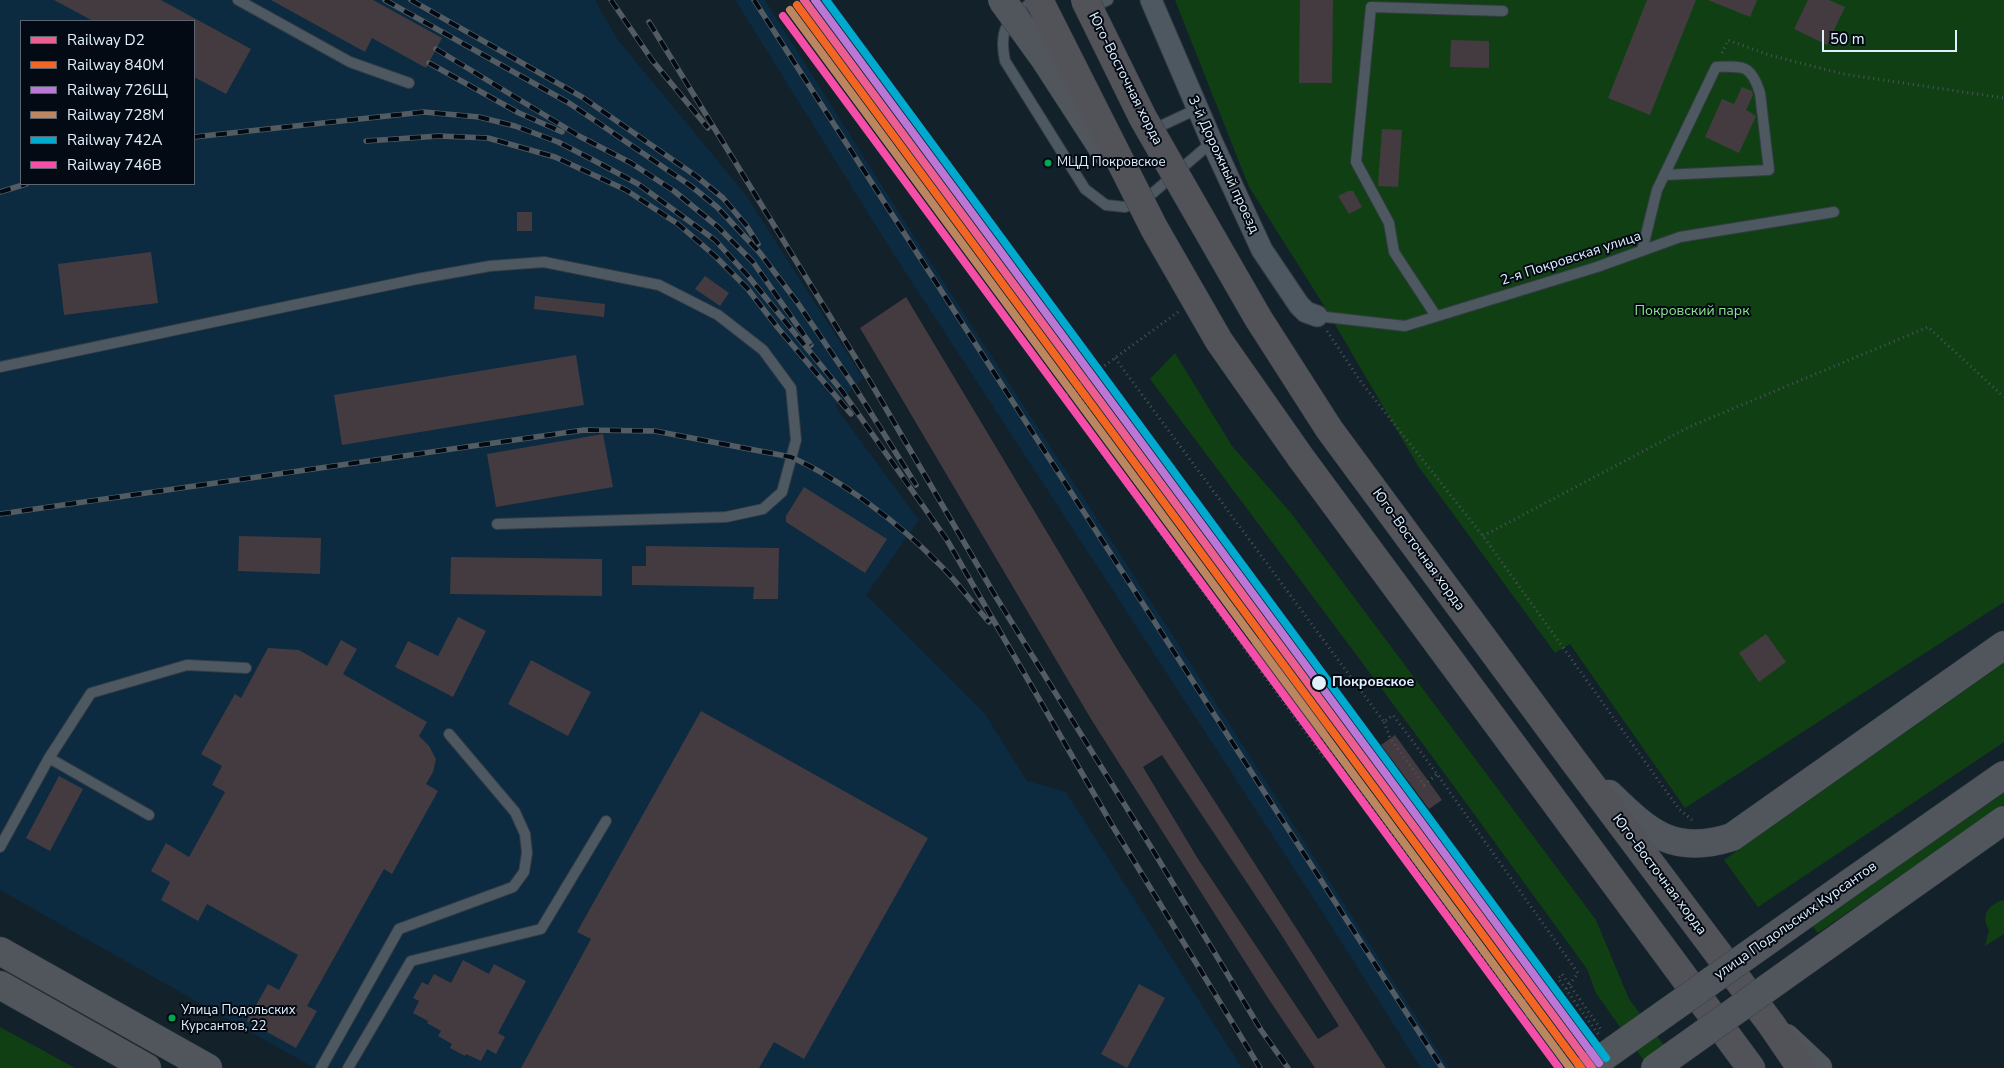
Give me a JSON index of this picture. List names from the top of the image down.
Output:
{
  "streets": {
    "main road": ["Юго-Восточная хорда", "улица Подольских Курсантов"],
    "street": ["3-й Дорожный проезд"],
    "lane": ["2-я Покровская улица"]
  },
  "crossings": [
    ["3-й Дорожный проезд", "2-я Покровская улица"]
  ],
  "parks": ["Покровский парк"],
  "places": ["МЦД Покровское", "Покровское", "Улица Подольских Курсантов, 22"],
  "lines": [
    "rail line D2",
    "rail line 726Щ",
    "rail line 742А",
    "rail line 840М",
    "rail line 728М",
    "rail line 746В"
  ],
  "legend": [
    "Railway D2",
    "Railway 840М",
    "Railway 726Щ",
    "Railway 728М",
    "Railway 742А",
    "Railway 746В"
  ],
  "scale_bar": "50 m"
}
